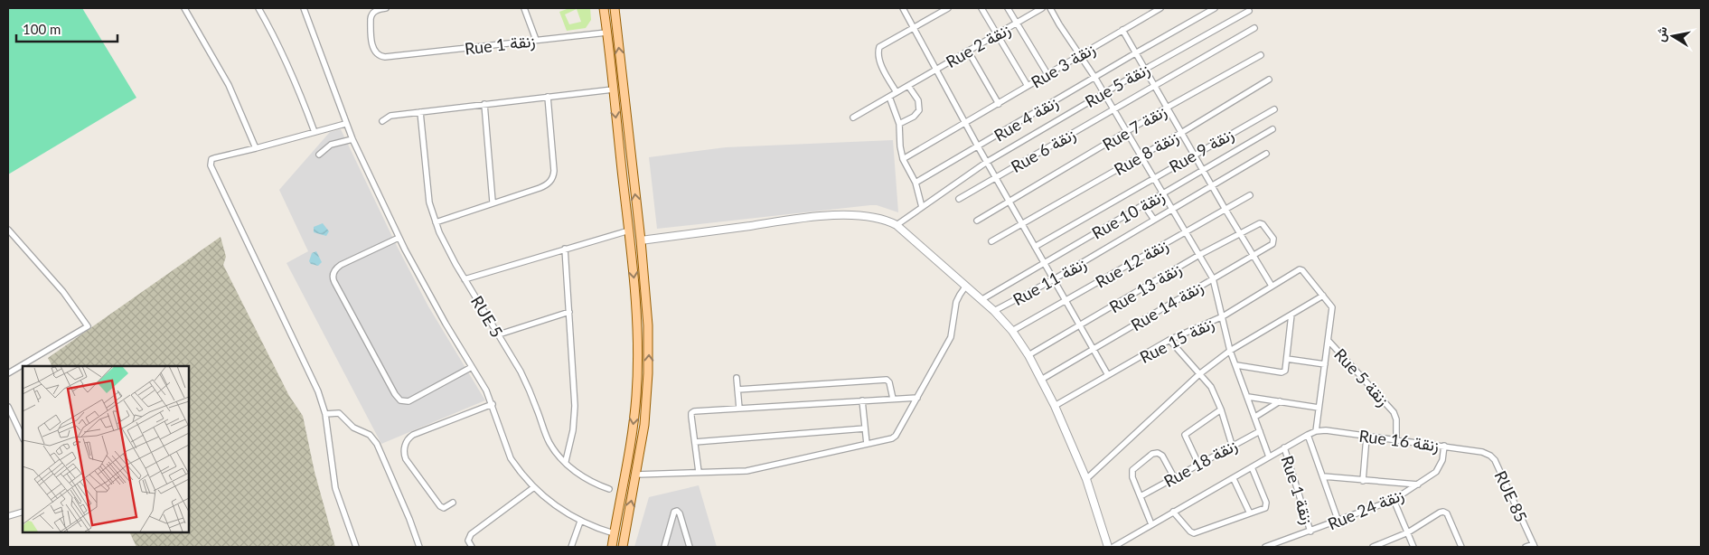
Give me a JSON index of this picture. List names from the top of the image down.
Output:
{
  "streets": {
    "street": [
      "Rue 1 زنقة",
      "Rue 2 زنقة",
      "Rue 3 زنقة",
      "Rue 5 زنقة",
      "Rue 4 زنقة",
      "Rue 7 زنقة",
      "Rue 6 زنقة",
      "Rue 9 زنقة",
      "Rue 8 زنقة",
      "Rue 10 زنقة",
      "Rue 12 زنقة",
      "Rue 11 زنقة",
      "Rue 13 زنقة",
      "Rue 14 زنقة",
      "RUE 5",
      "Rue 15 زنقة",
      "Rue 16 زنقة",
      "Rue 18 زنقة",
      "RUE 85",
      "Rue 24 زنقة"
    ]
  },
  "crossings": [
    ["Rue 1 زنقة", "Rue 24 زنقة"],
    ["Rue 5 زنقة", "Rue 16 زنقة"],
    ["Rue 13 زنقة", "Rue 14 زنقة"],
    ["Rue 16 زنقة", "RUE 85"],
    ["Rue 16 زنقة", "Rue 24 زنقة"]
  ],
  "scale_bar": "100 m",
  "north": "left"
}
